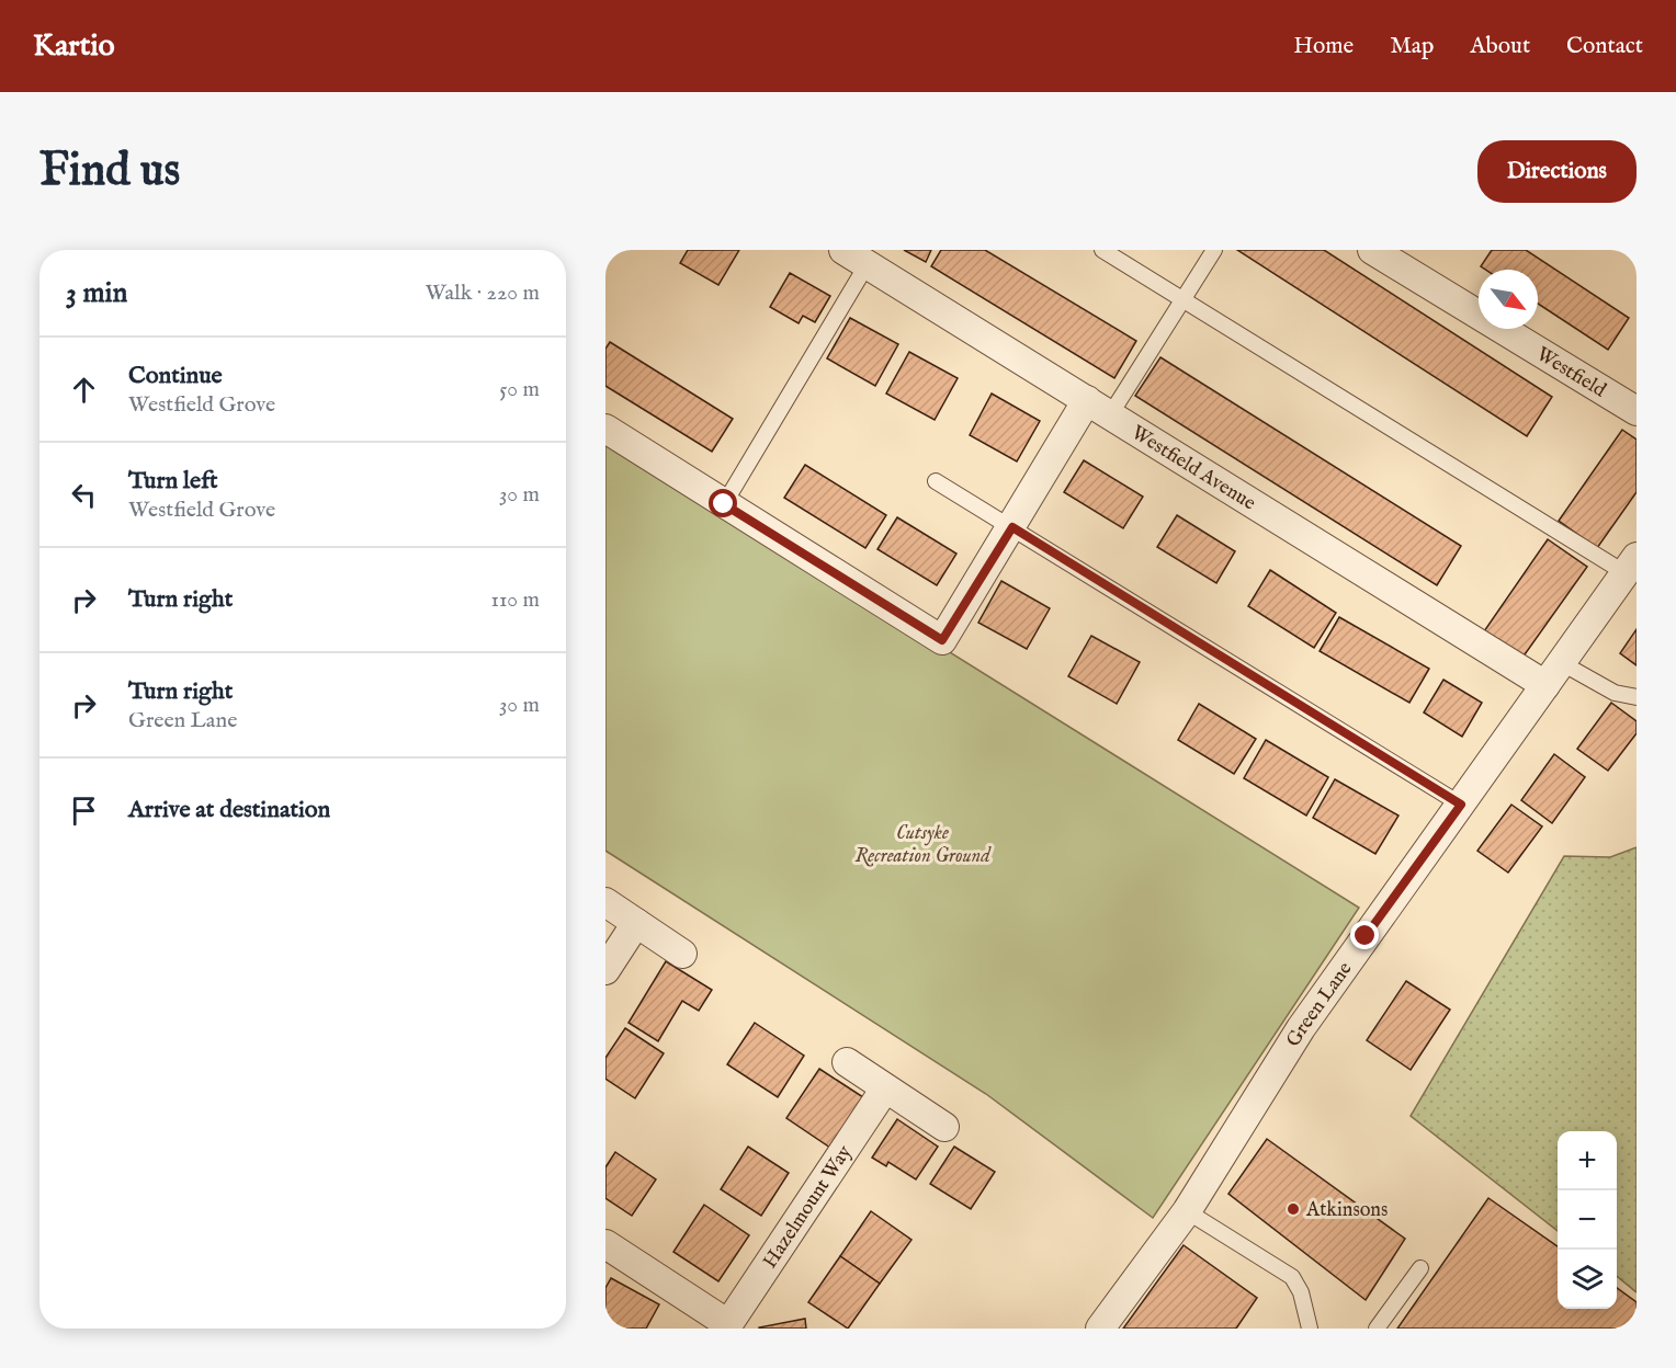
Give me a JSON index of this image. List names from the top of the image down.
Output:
{
  "streets": {
    "street": [
      "Westfield",
      "Westfield Avenue",
      "Green Lane",
      "Hazelmount Way"
    ]
  },
  "crossings": [
    ["Westfield Avenue", "Green Lane"]
  ],
  "parks": ["Cutsyke Recreation Ground"],
  "places": ["Atkinsons"],
  "north": "bottom right",
  "page": {
    "header": "Kartio",
    "nav": [
      "Home",
      "Map",
      "About",
      "Contact"
    ],
    "buttons": "Directions",
    "title": "Find us",
    "heading": ["3 min", "Walk · 220 m"],
    "list": [
      ["Continue", "Westfield Grove", "50 m"],
      ["Turn left", "Westfield Grove", "30 m"],
      ["Turn right", "110 m"],
      ["Turn right", "Green Lane", "30 m"],
      "Arrive at destination"
    ],
    "map_buttons": ["+", "−"]
  }
}
